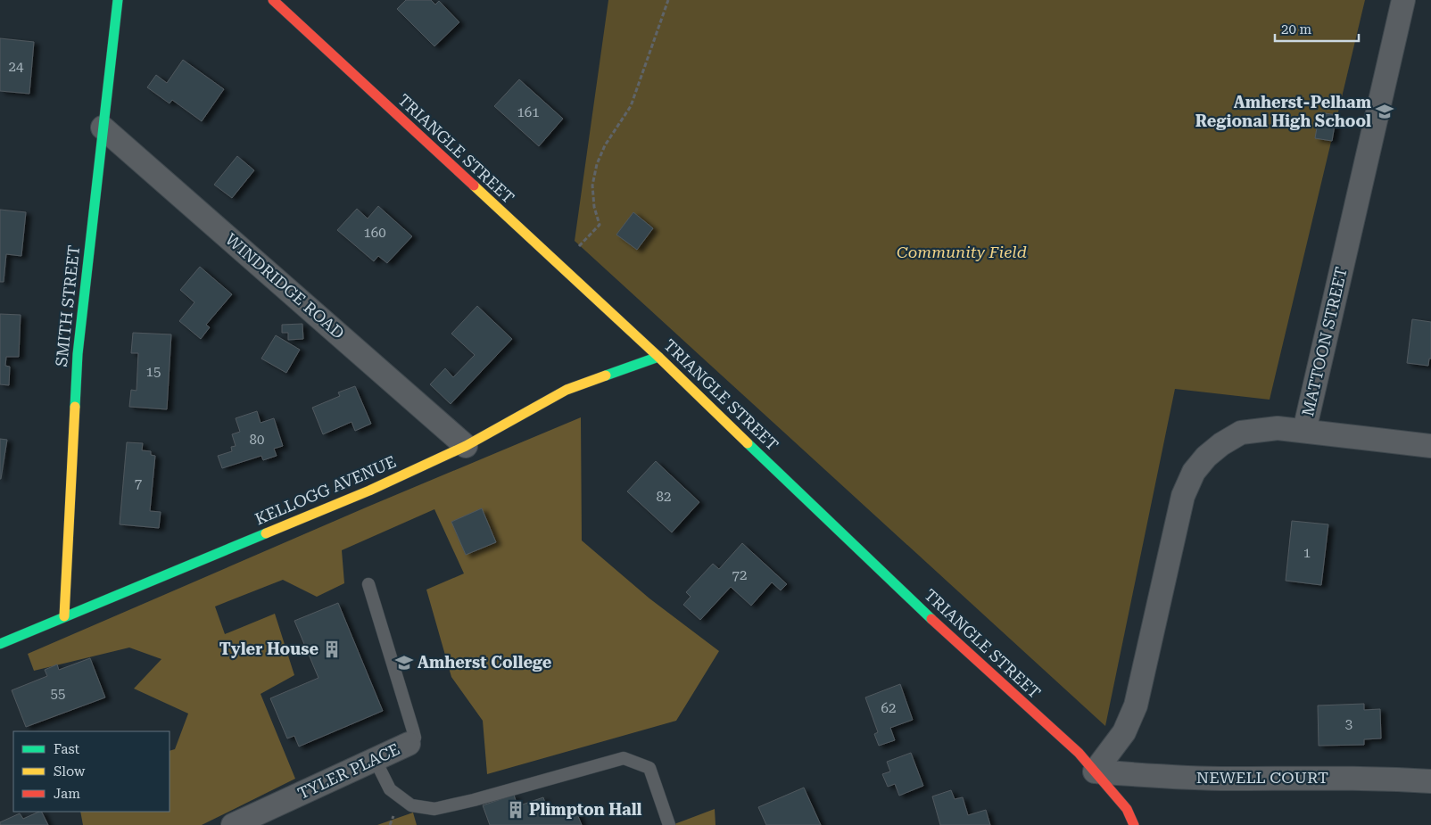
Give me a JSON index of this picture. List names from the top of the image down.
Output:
{
  "streets": {
    "street": [
      "TRIANGLE STREET",
      "WINDRIDGE ROAD",
      "SMITH STREET",
      "MATTOON STREET",
      "KELLOGG AVENUE",
      "TYLER PLACE",
      "NEWELL COURT"
    ]
  },
  "crossings": [
    ["TRIANGLE STREET", "MATTOON STREET"],
    ["TRIANGLE STREET", "KELLOGG AVENUE"],
    ["TRIANGLE STREET", "NEWELL COURT"],
    ["WINDRIDGE ROAD", "SMITH STREET"],
    ["WINDRIDGE ROAD", "KELLOGG AVENUE"],
    ["SMITH STREET", "KELLOGG AVENUE"],
    ["MATTOON STREET", "NEWELL COURT"]
  ],
  "parks": ["Community Field"],
  "places": {
    "school or university": ["Amherst-Pelham Regional High School", "Amherst College"],
    "building": ["Tyler House", "Plimpton Hall"]
  },
  "house_numbers": [
    "24",
    "161",
    "160",
    "15",
    "80",
    "7",
    "82",
    "1",
    "72",
    "55",
    "62",
    "3"
  ],
  "legend": ["Fast", "Slow", "Jam"],
  "scale_bar": "20 m"
}
